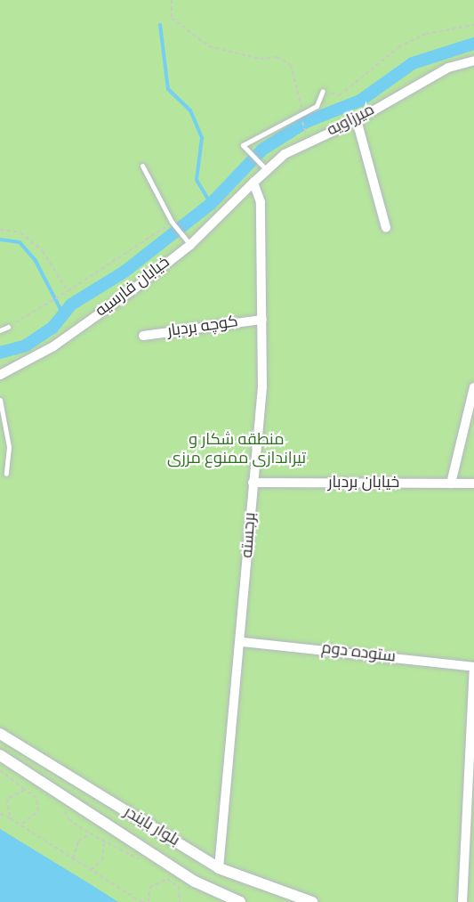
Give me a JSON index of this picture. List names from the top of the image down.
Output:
{
  "streets": {
    "street": [
      "میرزاویه",
      "خیابان فارسیه",
      "کوچه بردبار",
      "خیابان بردبار",
      "برجسته",
      "ستوده دوم",
      "بلوار بایندر"
    ]
  },
  "crossings": [
    ["میرزاویه", "خیابان فارسیه"],
    ["میرزاویه", "برجسته"],
    ["خیابان فارسیه", "برجسته"],
    ["کوچه بردبار", "برجسته"],
    ["خیابان بردبار", "برجسته"],
    ["برجسته", "ستوده دوم"],
    ["برجسته", "بلوار بایندر"]
  ],
  "parks": ["منطقه شکار و تیراندازی ممنوع مرزی"]
}
